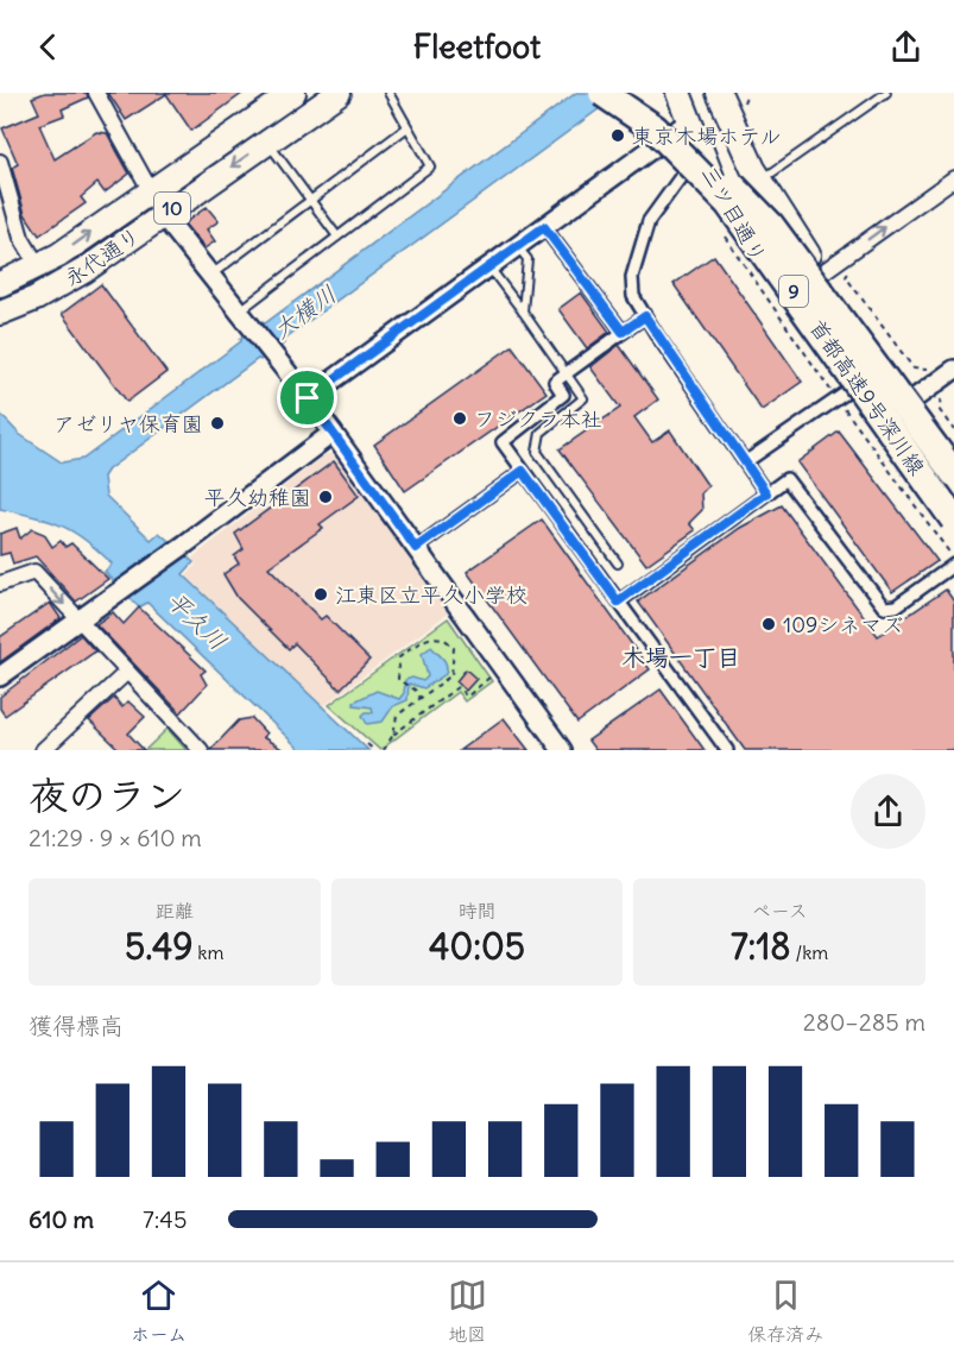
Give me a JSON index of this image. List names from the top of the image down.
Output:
{
  "streets": {
    "highway": ["9", "首都高速9号深川線"],
    "main road": ["10", "三ツ目通り", "永代通り"]
  },
  "districts": ["木場一丁目"],
  "water": ["大横川", "平久川"],
  "places": [
    "東京木場ホテル",
    "フジクラ本社",
    "アゼリヤ保育園",
    "平久幼稚園",
    "江東区立平久小学校",
    "109シネマズ"
  ],
  "page": {
    "header": "Fleetfoot",
    "heading": ["夜のラン", "21:29 · 9 × 610 m"],
    "stats": [
      ["距離", "5.49 km"],
      ["時間", "40:05"],
      ["ペース", "7:18 /km"]
    ],
    "chart": ["獲得標高", "280–285 m"],
    "list": [
      {
        "name": "610 m",
        "note": "7:45"
      }
    ],
    "tabs": ["ホーム", "地図", "保存済み"]
  }
}
